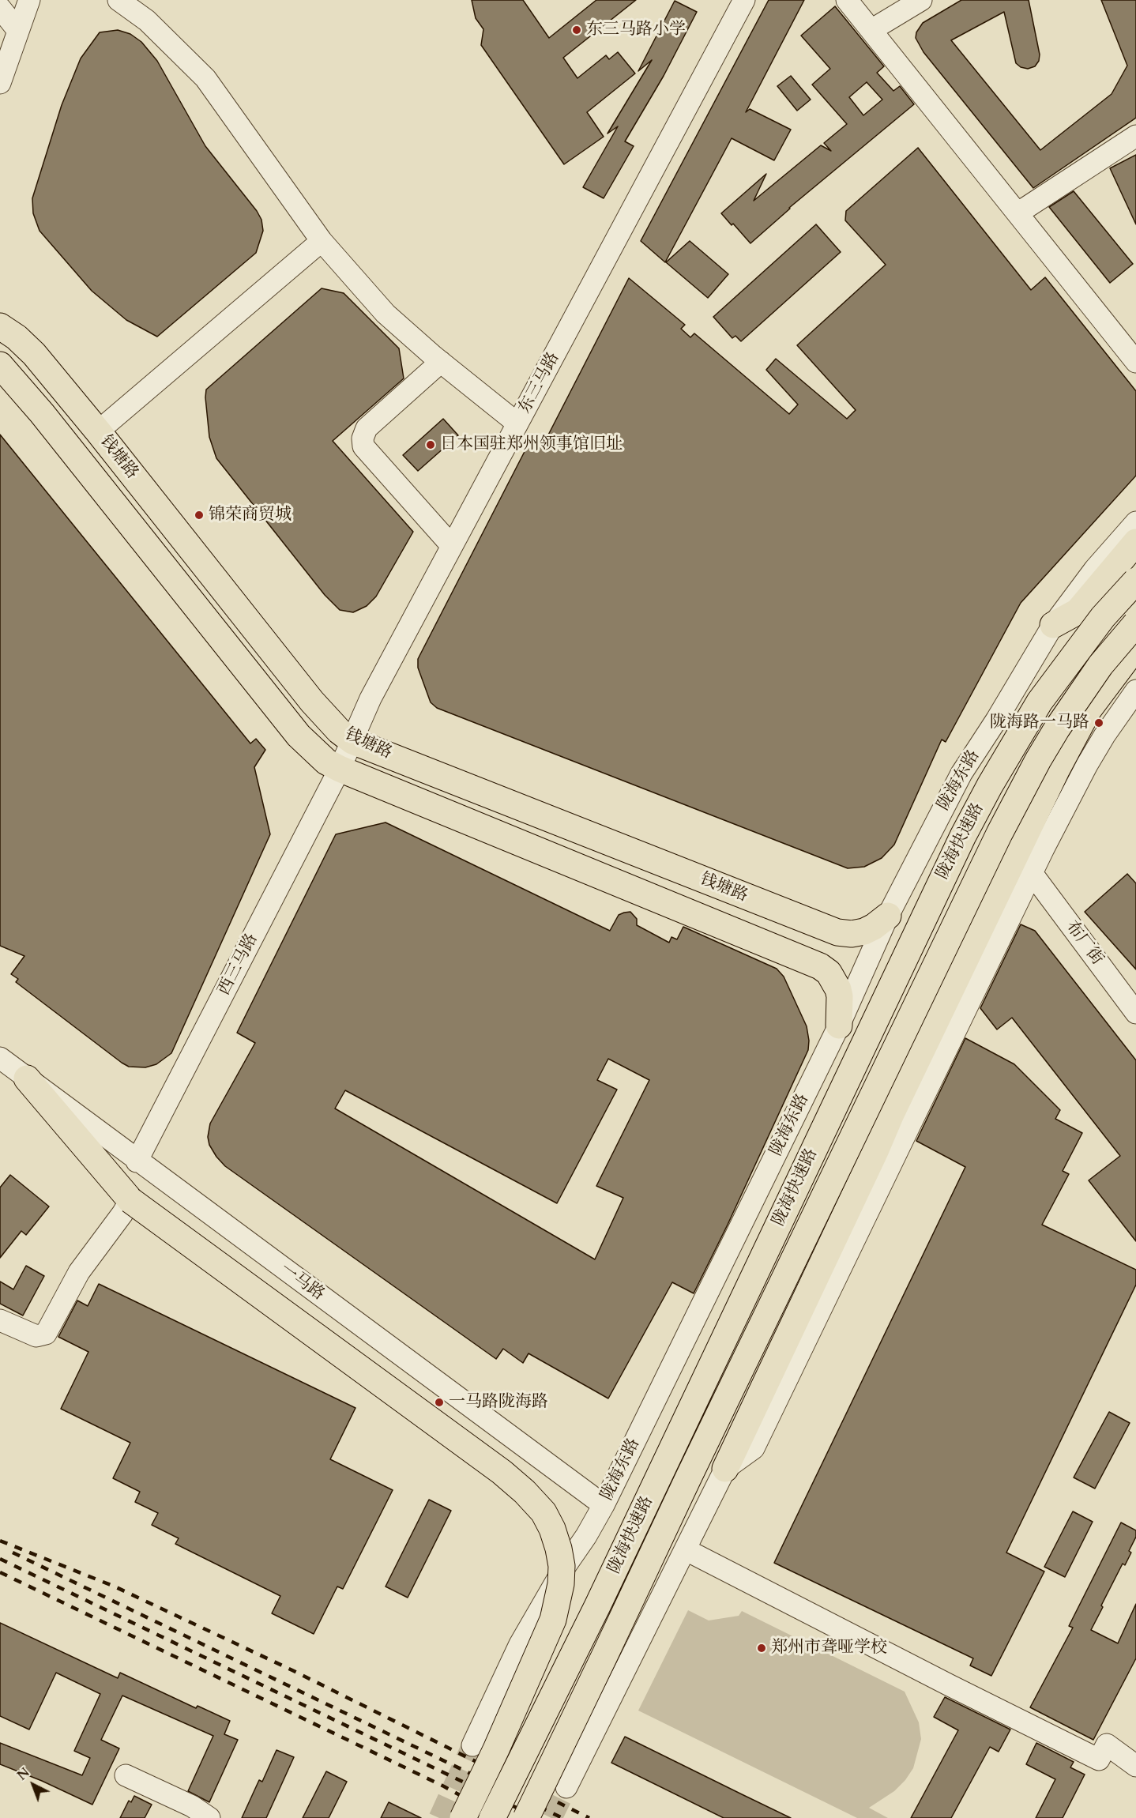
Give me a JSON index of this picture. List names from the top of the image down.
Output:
{
  "streets": {
    "main road": ["钱塘路", "陇海快速路"],
    "street": [
      "东三马路",
      "陇海东路",
      "布厂街",
      "西三马路",
      "一马路"
    ]
  },
  "crossings": [
    ["东三马路", "钱塘路"],
    ["东三马路", "西三马路"],
    ["钱塘路", "陇海东路"],
    ["钱塘路", "西三马路"],
    ["陇海东路", "一马路"],
    ["西三马路", "一马路"]
  ],
  "places": [
    "东三马路小学",
    "日本国驻郑州领事馆旧址",
    "锦荣商贸城",
    "陇海路一马路",
    "一马路陇海路",
    "郑州市聋哑学校"
  ],
  "north": "top left"
}
